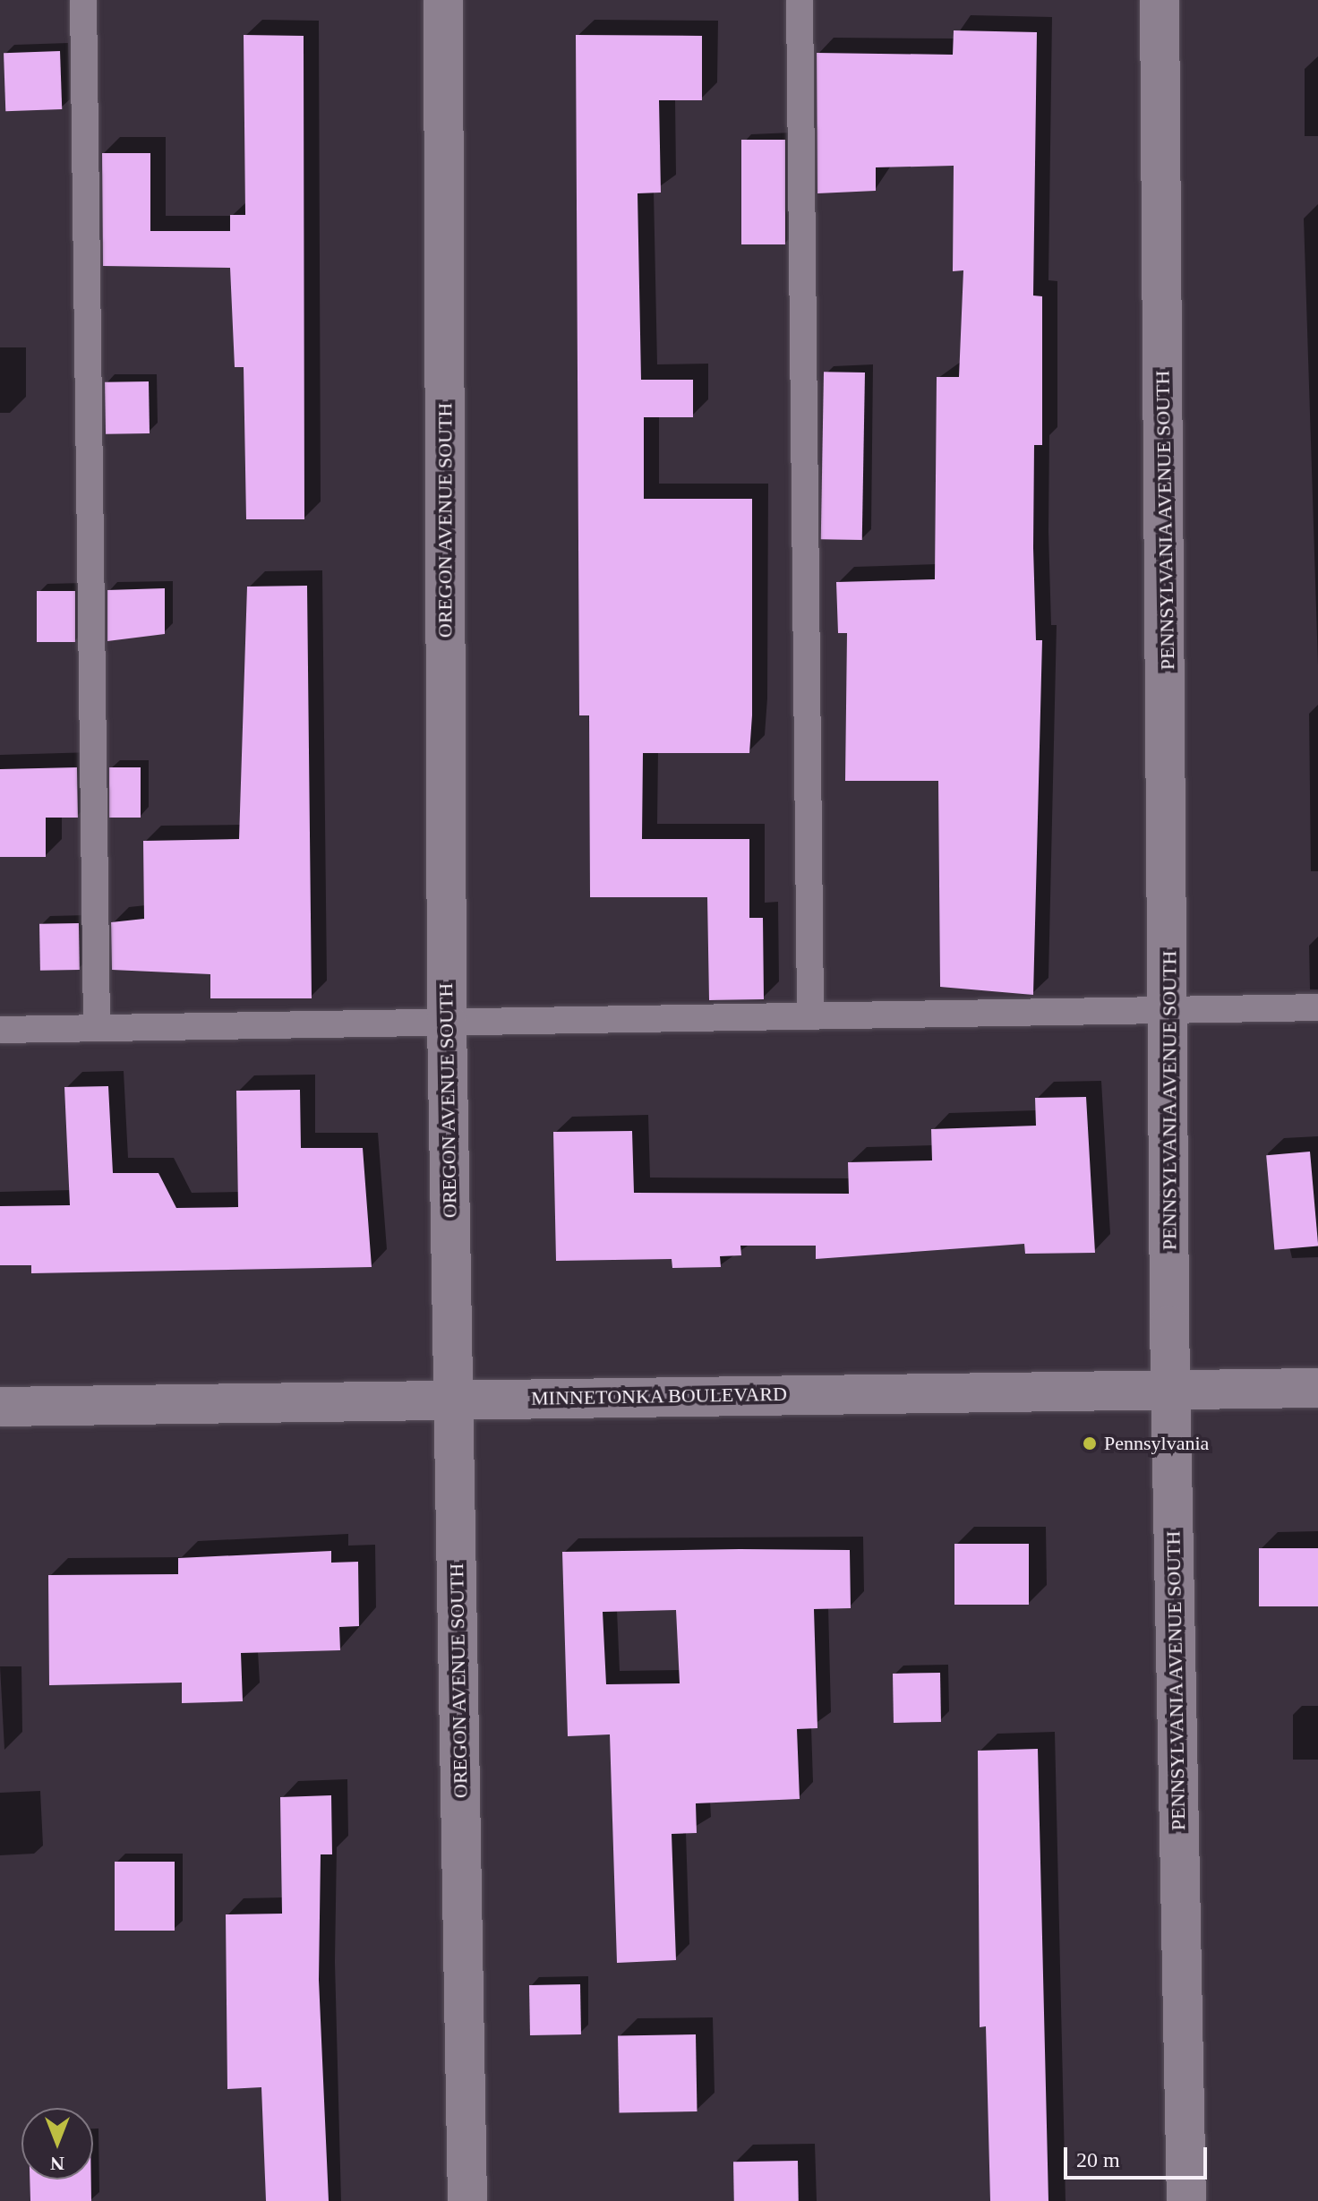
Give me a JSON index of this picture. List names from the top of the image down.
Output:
{
  "streets": {
    "street": ["OREGON AVENUE SOUTH", "PENNSYLVANIA AVENUE SOUTH", "MINNETONKA BOULEVARD"]
  },
  "crossings": [
    ["OREGON AVENUE SOUTH", "MINNETONKA BOULEVARD"],
    ["PENNSYLVANIA AVENUE SOUTH", "MINNETONKA BOULEVARD"]
  ],
  "places": ["Pennsylvania"],
  "scale_bar": "20 m",
  "north": "bottom"
}
